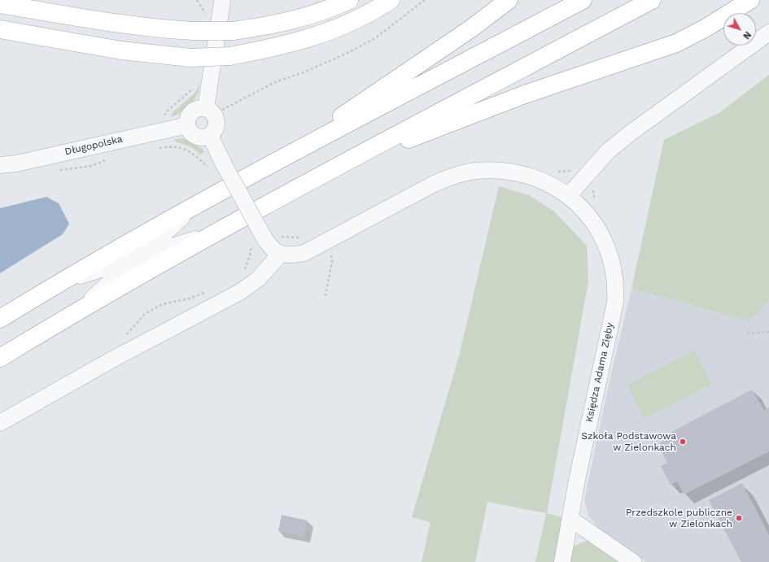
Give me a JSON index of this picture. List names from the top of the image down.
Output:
{
  "streets": {
    "street": ["Długopolska", "Księdza Adama Zięby"]
  },
  "places": ["Szkoła Podstawowa w Zielonkach", "Przedszkole publiczne w Zielonkach"],
  "north": "bottom right"
}
